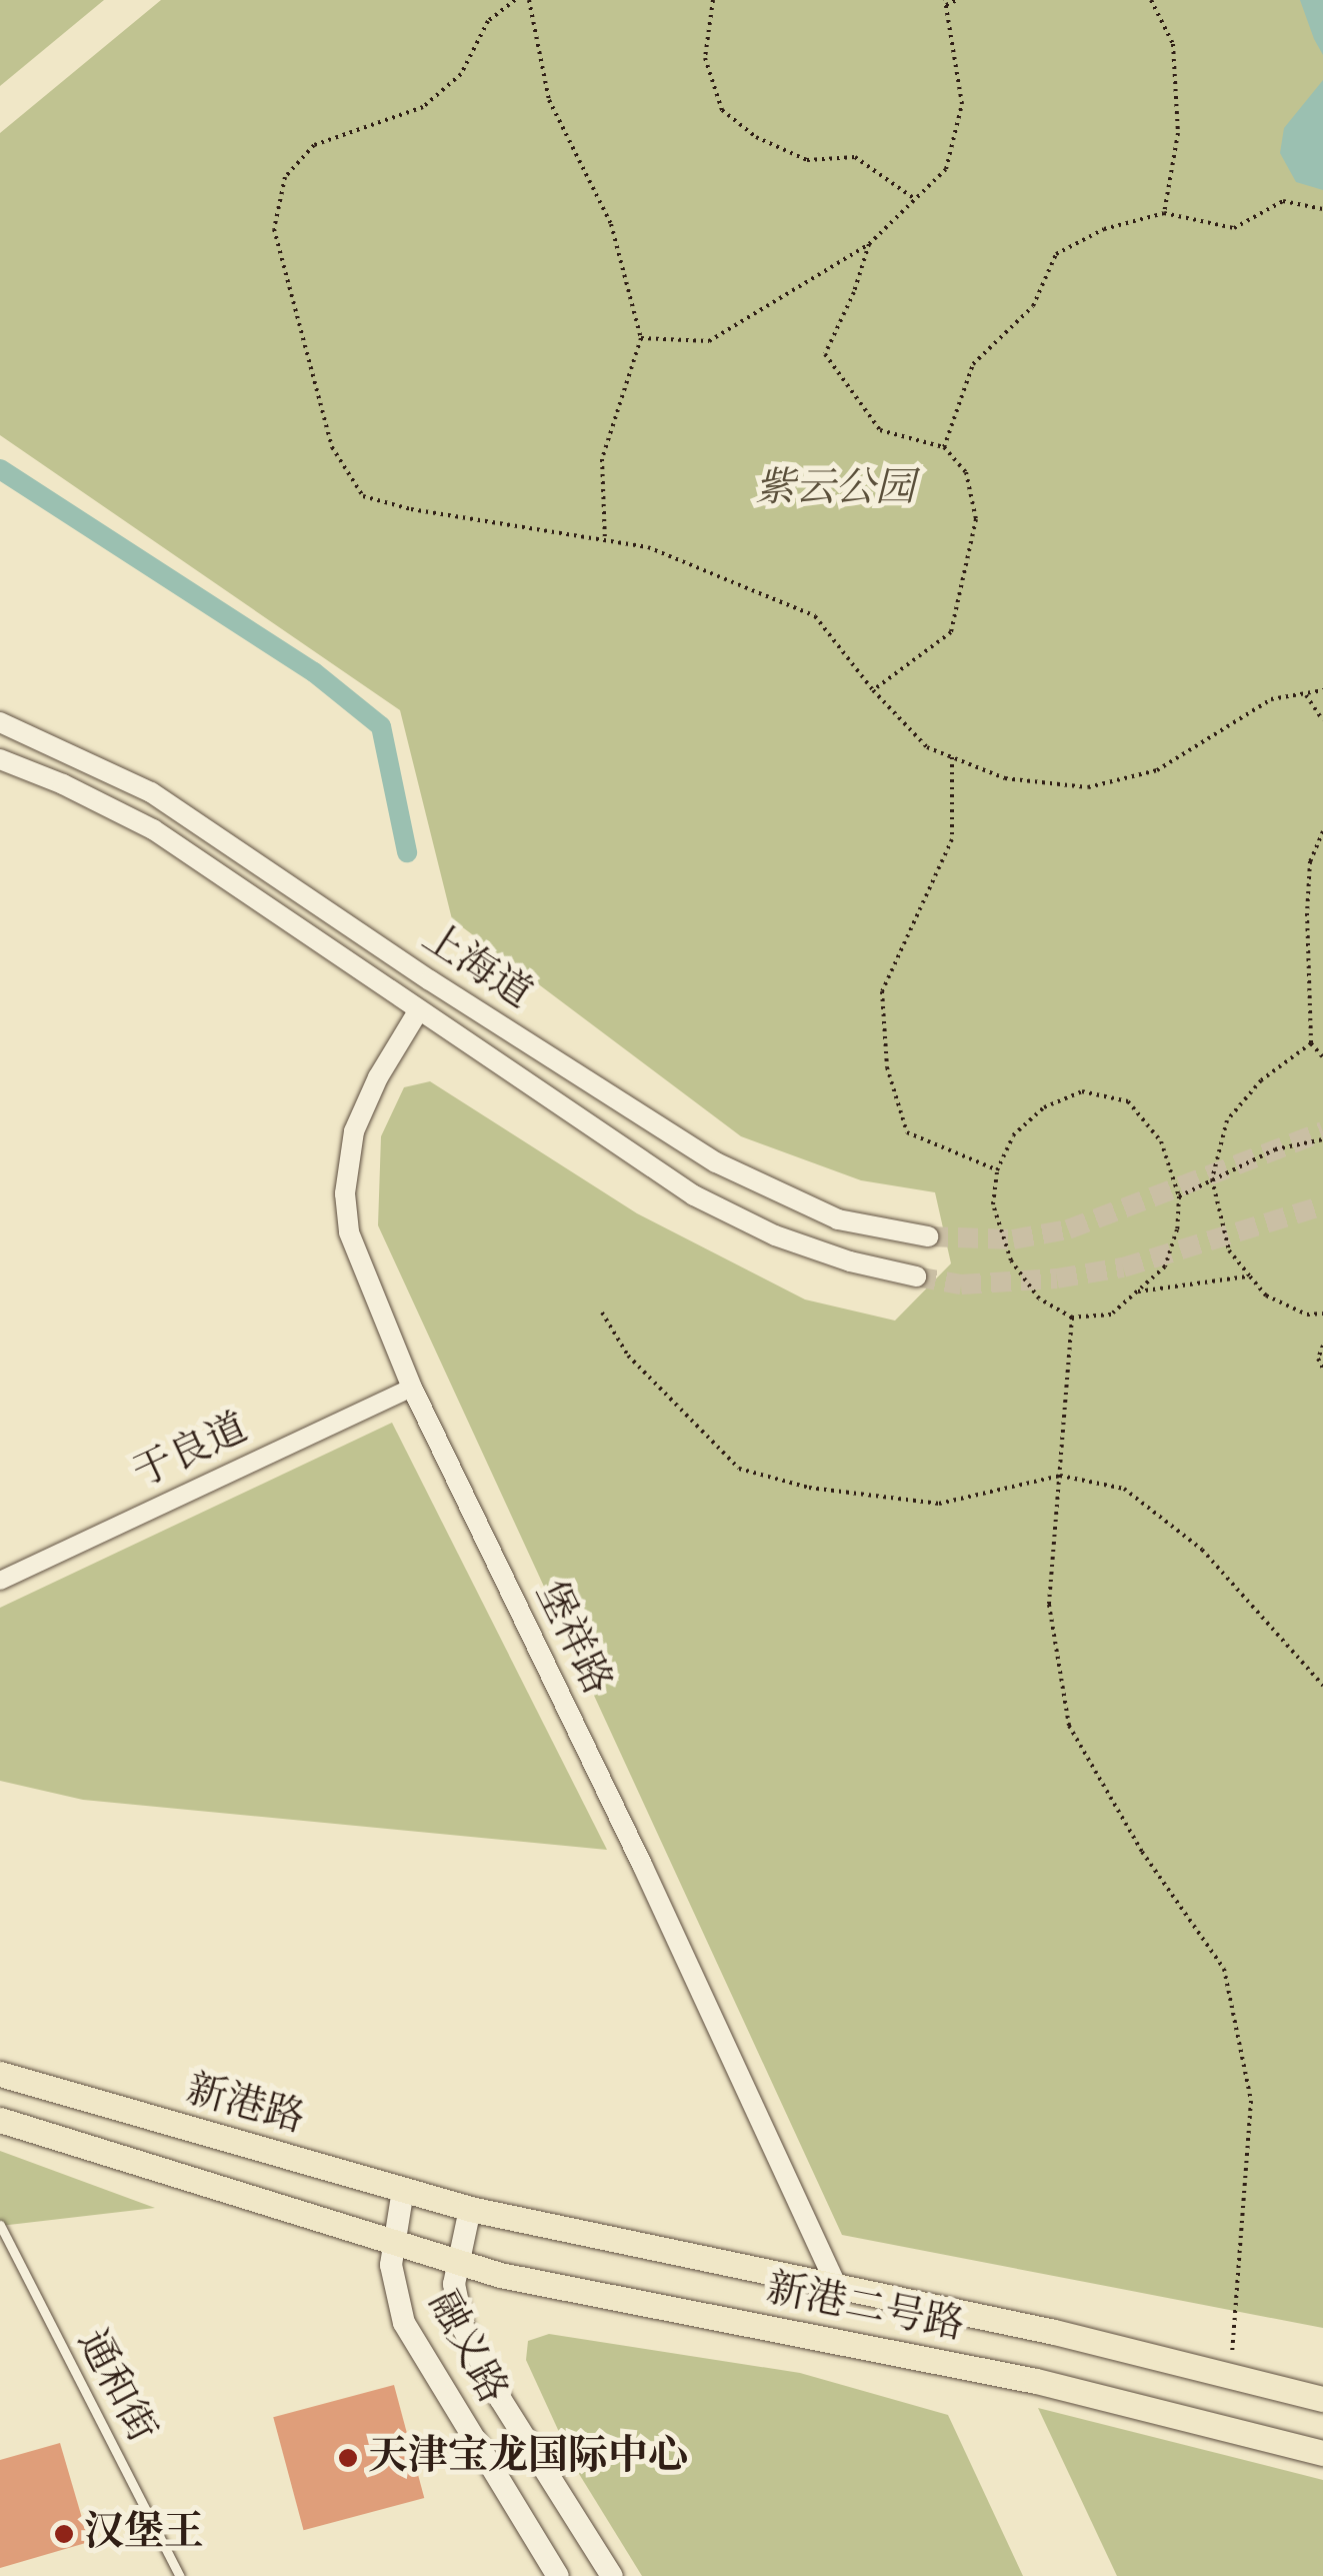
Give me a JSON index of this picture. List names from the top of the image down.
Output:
{
  "streets": {
    "main road": ["新港路", "新港二号路", "融义路"],
    "street": ["上海道", "于良道", "堡祥路"],
    "lane": ["通和街"]
  },
  "crossings": [
    ["上海道", "堡祥路"],
    ["于良道", "堡祥路"],
    ["堡祥路", "新港二号路"],
    ["新港路", "新港二号路"],
    ["新港路", "融义路"],
    ["新港二号路", "融义路"]
  ],
  "parks": ["紫云公园"],
  "places": ["天津宝龙国际中心", "汉堡王"]
}
